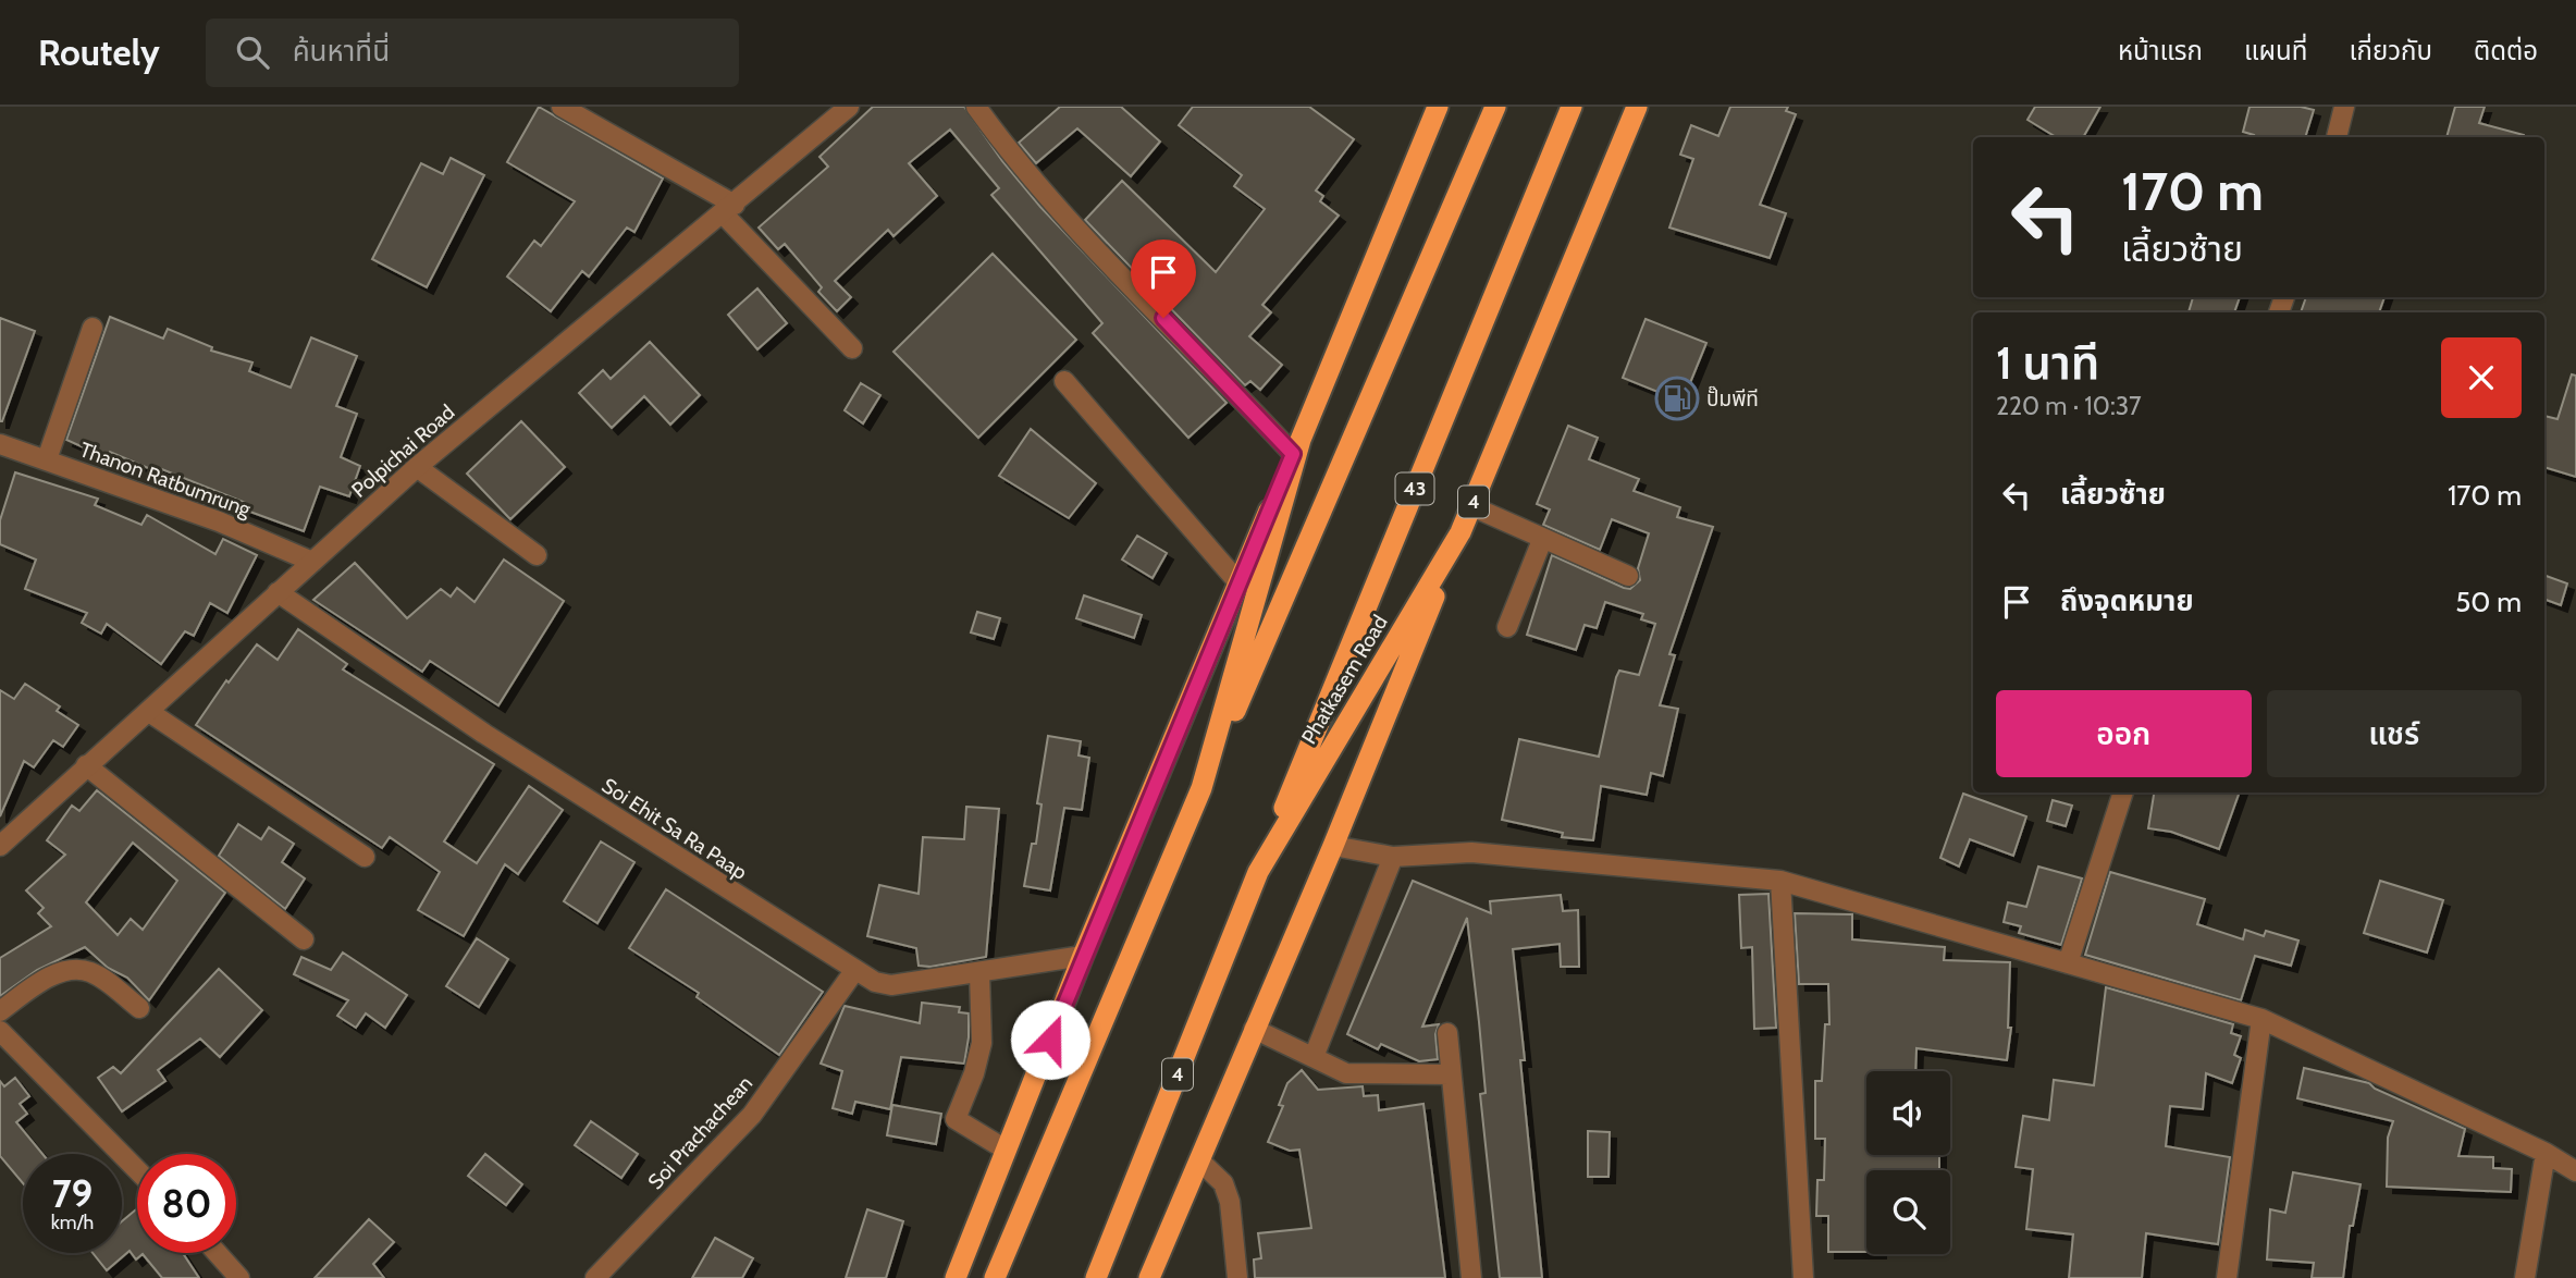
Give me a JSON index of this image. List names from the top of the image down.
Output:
{
  "streets": {
    "highway": ["43", "4", "Phatkasem Road"],
    "street": [
      "Polpichai Road",
      "Thanon Ratbumrung",
      "Soi Ehit Sa Ra Paap",
      "Soi Prachachean"
    ]
  },
  "crossings": [
    ["Polpichai Road", "Thanon Ratbumrung"],
    ["Polpichai Road", "Soi Ehit Sa Ra Paap"],
    ["43", "Phatkasem Road"],
    ["Soi Ehit Sa Ra Paap", "Soi Prachachean"]
  ],
  "places": {
    "fuel station": ["ปั๊มพีที"]
  },
  "page": {
    "header": "Routely",
    "search": "ค้นหาที่นี่",
    "nav": [
      "หน้าแรก",
      "แผนที่",
      "เกี่ยวกับ",
      "ติดต่อ"
    ],
    "turn": ["170 m", "เลี้ยวซ้าย"],
    "heading": ["1 นาที", "220 m · 10:37"],
    "list": [
      {
        "name": "เลี้ยวซ้าย",
        "value": "170 m"
      },
      {
        "name": "ถึงจุดหมาย",
        "value": "50 m"
      }
    ],
    "buttons": ["ออก", "แชร์"],
    "speed": "79 km/h",
    "limit": "80"
  }
}
